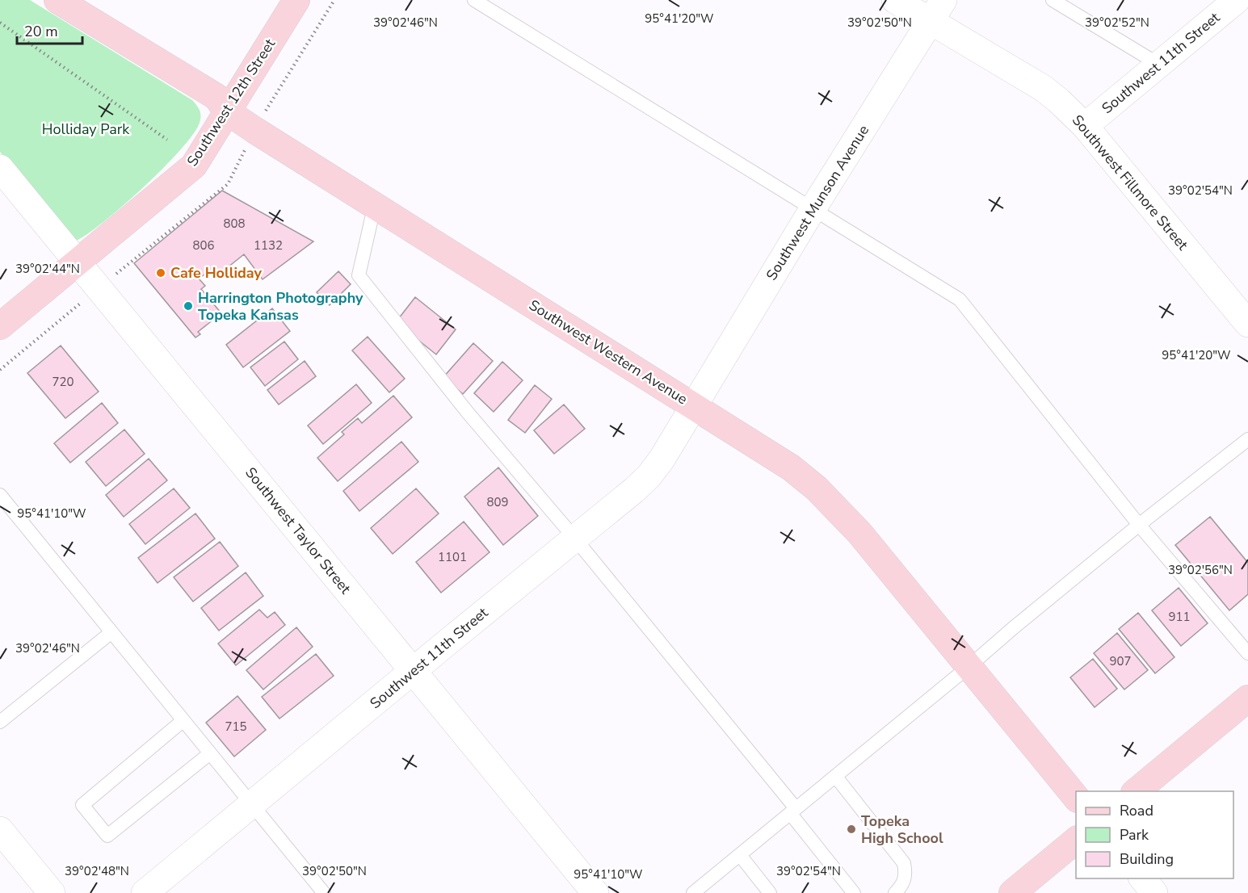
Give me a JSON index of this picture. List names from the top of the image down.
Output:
{
  "streets": {
    "street": [
      "Southwest 11th Street",
      "Southwest 12th Street",
      "Southwest Fillmore Street",
      "Southwest Munson Avenue",
      "Southwest Western Avenue",
      "Southwest Taylor Street"
    ]
  },
  "crossings": [
    ["Southwest 11th Street", "Southwest Fillmore Street"],
    ["Southwest 11th Street", "Southwest Munson Avenue"],
    ["Southwest 11th Street", "Southwest Western Avenue"],
    ["Southwest 11th Street", "Southwest Taylor Street"],
    ["Southwest 12th Street", "Southwest Western Avenue"],
    ["Southwest 12th Street", "Southwest Taylor Street"],
    ["Southwest Fillmore Street", "Southwest Munson Avenue"],
    ["Southwest Munson Avenue", "Southwest Western Avenue"]
  ],
  "parks": ["Holliday Park"],
  "places": ["Cafe Holliday", "Harrington Photography Topeka Kansas", "Topeka High School"],
  "house_numbers": [
    "808",
    "806",
    "1132",
    "720",
    "809",
    "1101",
    "911",
    "907",
    "715"
  ],
  "legend": ["Road", "Park", "Building"],
  "scale_bar": "20 m",
  "coordinates": [
    "95°41'20\"W",
    "39°02'46\"N",
    "39°02'50\"N",
    "39°02'52\"N",
    "39°02'54\"N",
    "39°02'44\"N",
    "95°41'10\"W",
    "39°02'56\"N",
    "39°02'48\"N"
  ]
}
